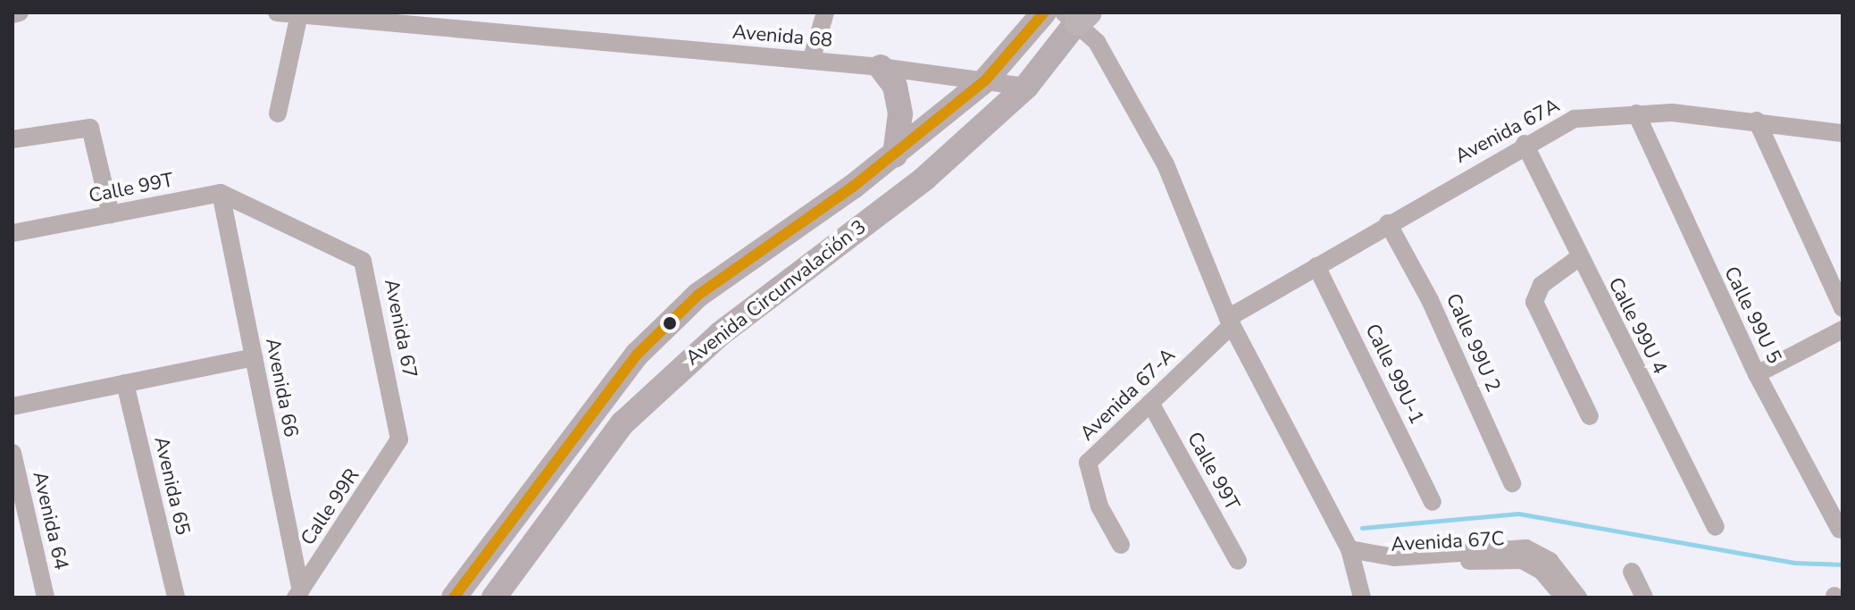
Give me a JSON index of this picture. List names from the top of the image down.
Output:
{
  "streets": {
    "main road": ["Avenida Circunvalación 3"],
    "street": [
      "Avenida 68",
      "Avenida 67A",
      "Calle 99T",
      "Calle 99U 5",
      "Calle 99U 4",
      "Avenida 67",
      "Calle 99U 2",
      "Calle 99U-1",
      "Avenida 66",
      "Avenida 67-A",
      "Avenida 65",
      "Calle 99R",
      "Avenida 64",
      "Avenida 67C"
    ]
  },
  "crossings": [
    ["Avenida 68", "Avenida Circunvalación 3"],
    ["Avenida 67A", "Calle 99U 5"],
    ["Avenida 67A", "Calle 99U 4"],
    ["Avenida 67A", "Calle 99U 2"],
    ["Avenida 67A", "Calle 99U-1"],
    ["Avenida 67A", "Avenida 67-A"],
    ["Calle 99T", "Avenida 67"],
    ["Calle 99T", "Avenida 66"],
    ["Calle 99T", "Avenida 67-A"],
    ["Avenida 67", "Avenida 66"],
    ["Avenida 67", "Calle 99R"],
    ["Avenida 66", "Calle 99R"]
  ]
}
